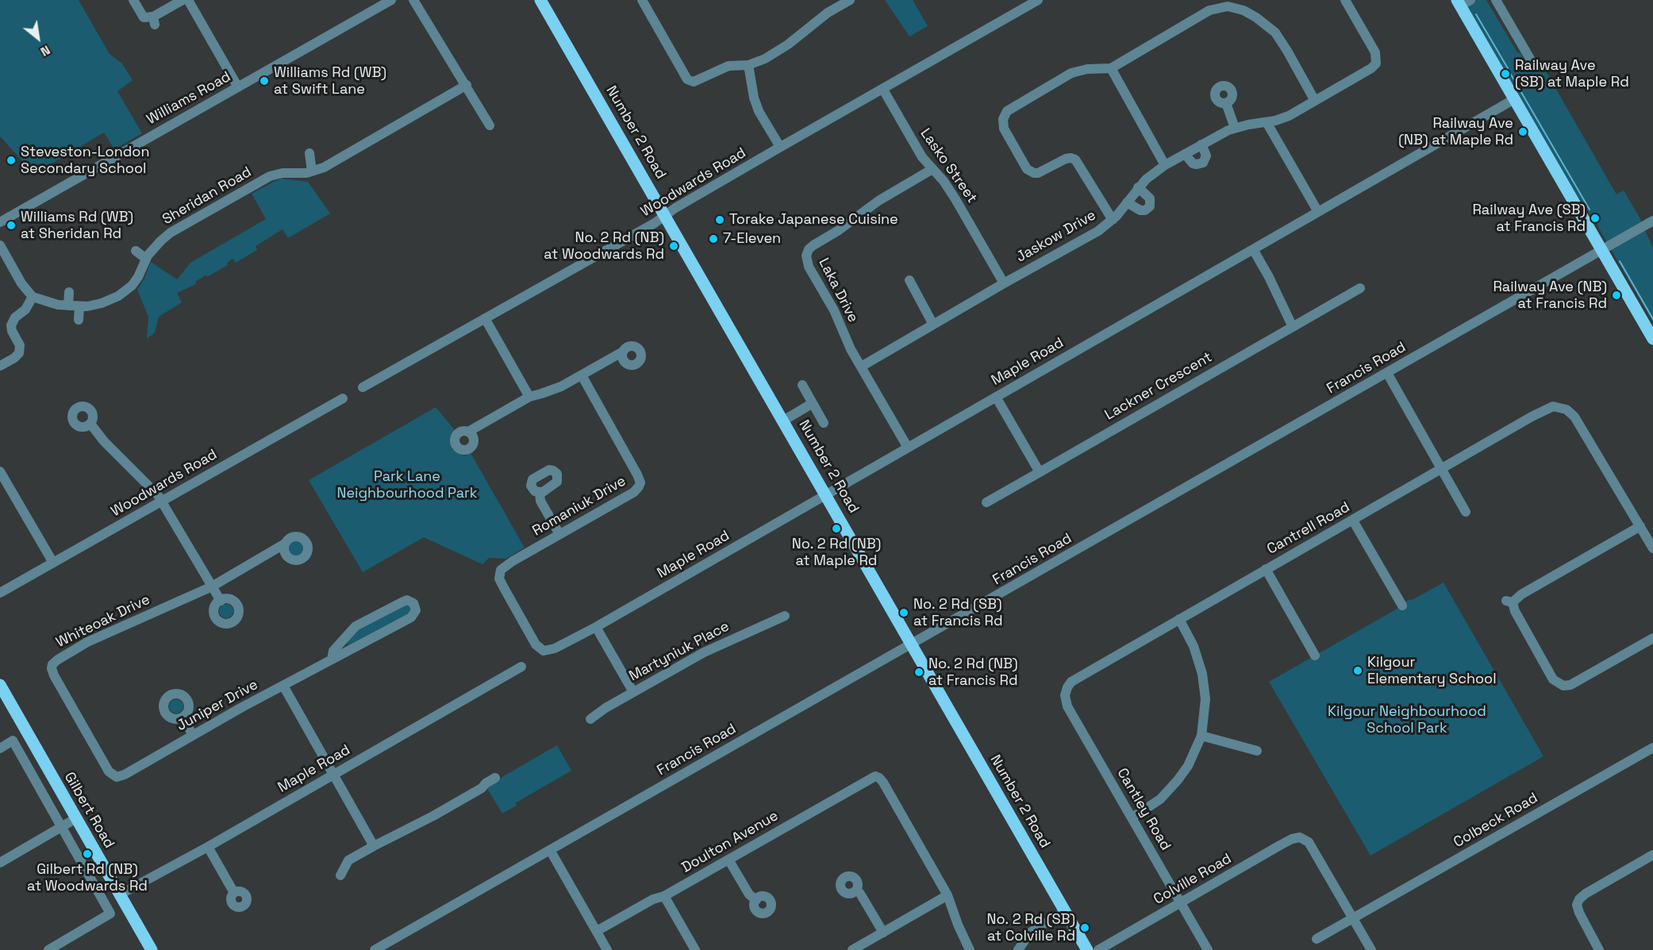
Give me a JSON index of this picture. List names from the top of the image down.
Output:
{
  "streets": {
    "main road": ["Number 2 Road", "Gilbert Road"],
    "street": [
      "Williams Road",
      "Lasko Street",
      "Woodwards Road",
      "Sheridan Road",
      "Jaskow Drive",
      "Laka Drive",
      "Maple Road",
      "Francis Road",
      "Lackner Crescent",
      "Romaniuk Drive",
      "Cantrell Road",
      "Whiteoak Drive",
      "Martyniuk Place",
      "Juniper Drive",
      "Cantley Road",
      "Colbeck Road",
      "Doulton Avenue",
      "Colville Road"
    ]
  },
  "crossings": [
    ["Number 2 Road", "Woodwards Road"],
    ["Number 2 Road", "Maple Road"],
    ["Number 2 Road", "Francis Road"],
    ["Lasko Street", "Woodwards Road"],
    ["Lasko Street", "Jaskow Drive"],
    ["Lasko Street", "Laka Drive"],
    ["Jaskow Drive", "Laka Drive"],
    ["Laka Drive", "Maple Road"],
    ["Maple Road", "Romaniuk Drive"],
    ["Maple Road", "Gilbert Road"],
    ["Cantrell Road", "Cantley Road"],
    ["Whiteoak Drive", "Juniper Drive"],
    ["Cantley Road", "Colville Road"],
    ["Colbeck Road", "Colville Road"]
  ],
  "parks": ["Park Lane Neighbourhood Park", "Kilgour Neighbourhood School Park"],
  "places": [
    "Railway Ave (SB) at Maple Rd",
    "Williams Rd (WB) at Swift Lane",
    "Railway Ave (NB) at Maple Rd",
    "Steveston-London Secondary School",
    "Railway Ave (SB) at Francis Rd",
    "Torake Japanese Cuisine",
    "Williams Rd (WB) at Sheridan Rd",
    "7-Eleven",
    "No. 2 Rd (NB) at Woodwards Rd",
    "Railway Ave (NB) at Francis Rd",
    "No. 2 Rd (NB) at Maple Rd",
    "No. 2 Rd (SB) at Francis Rd",
    "Kilgour Elementary School",
    "No. 2 Rd (NB) at Francis Rd",
    "Gilbert Rd (NB) at Woodwards Rd",
    "No. 2 Rd (SB) at Colville Rd"
  ],
  "north": "bottom right"
}
